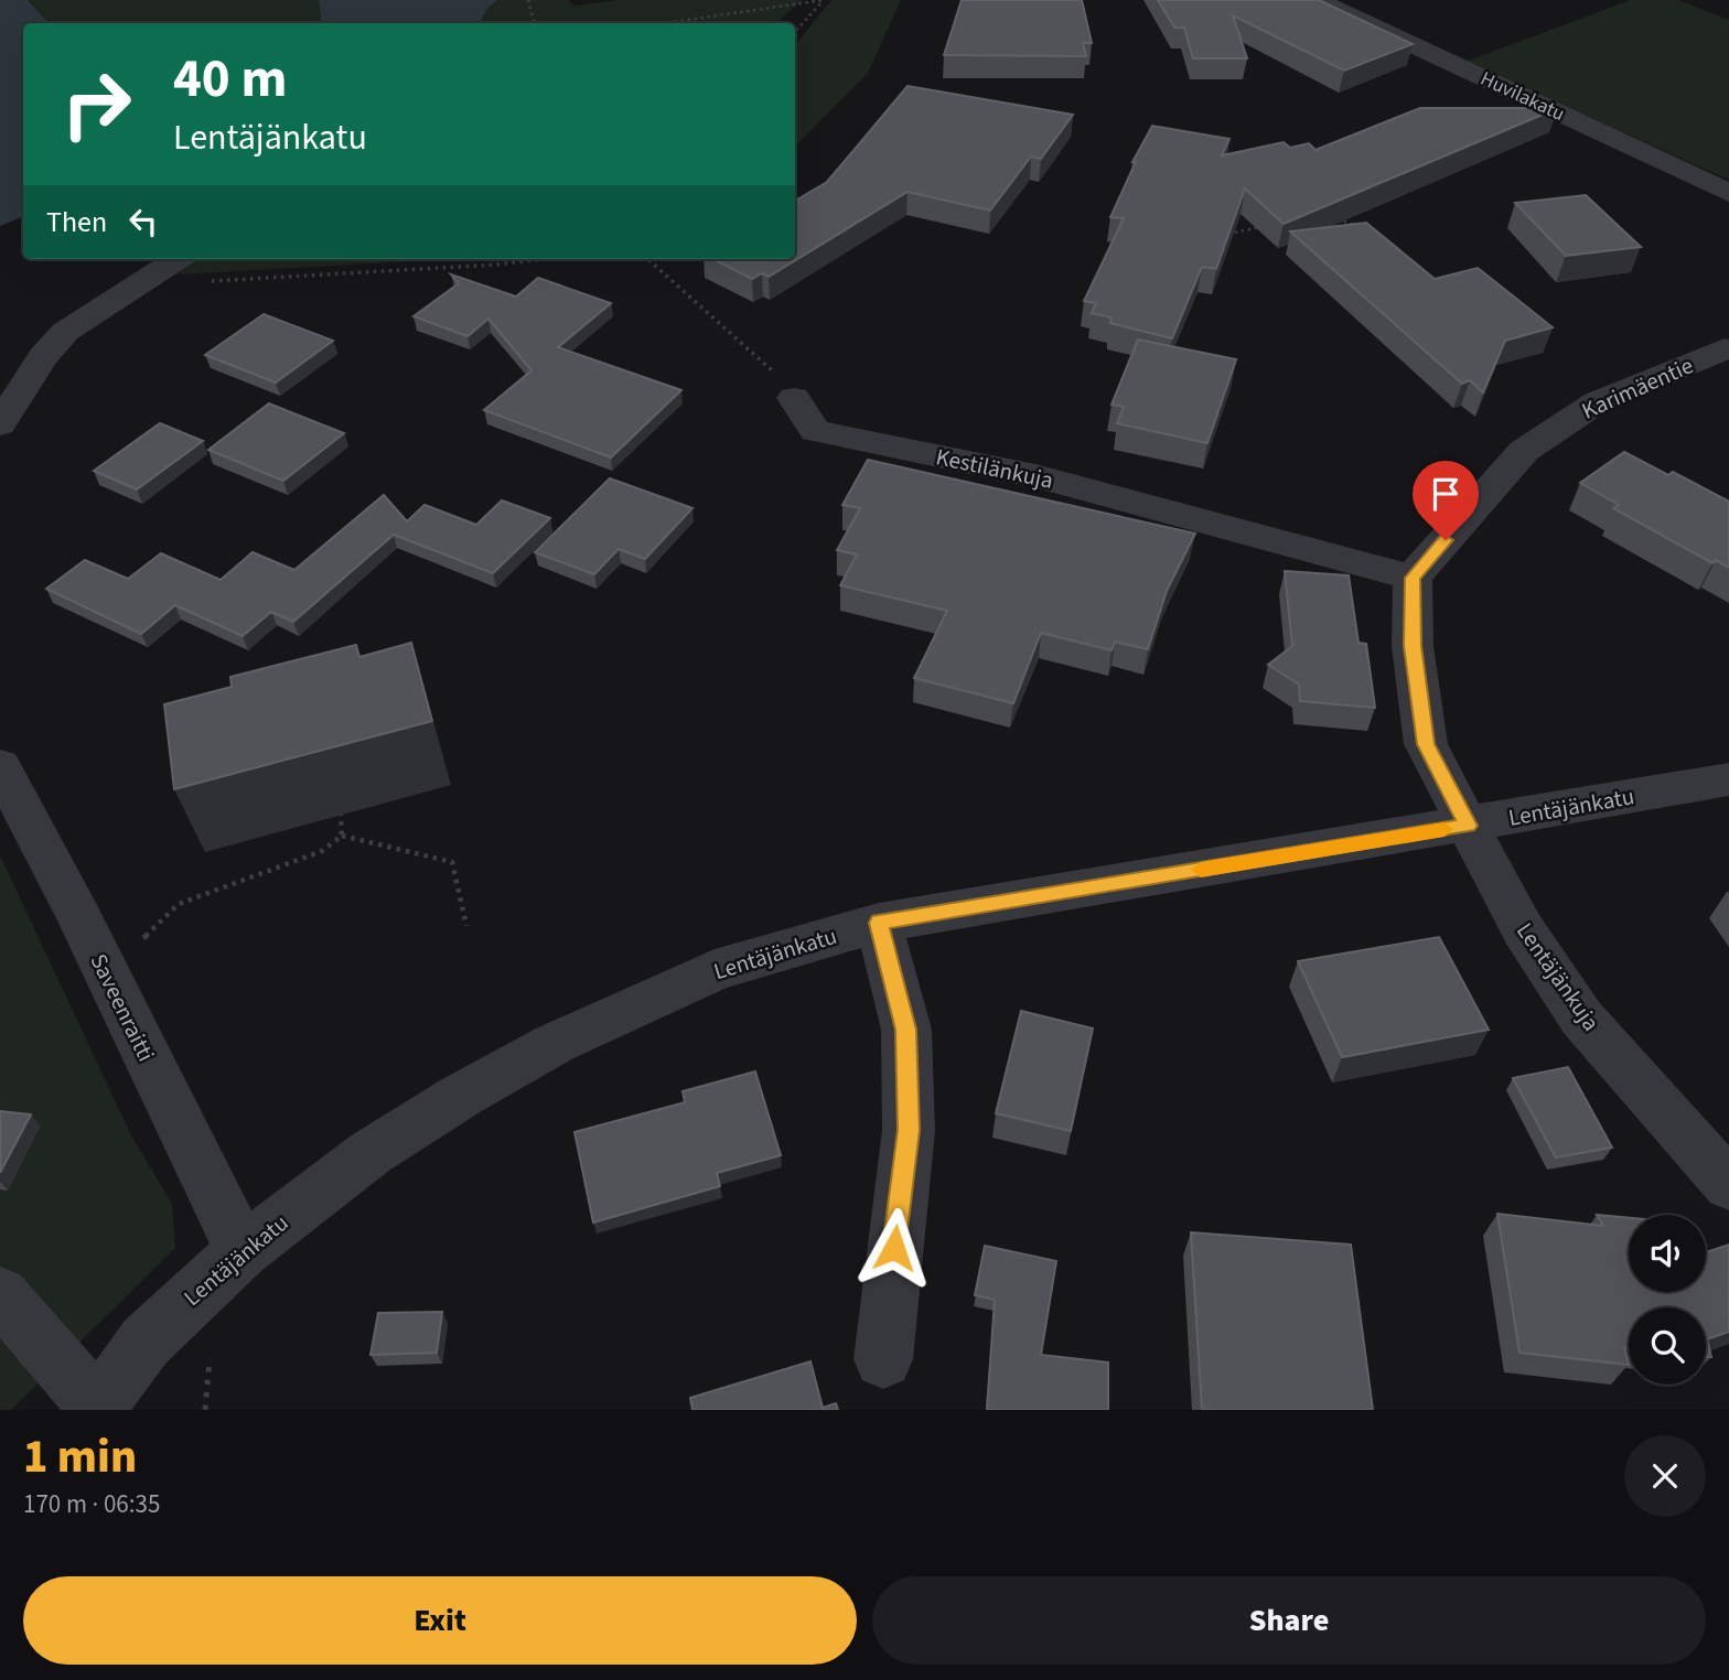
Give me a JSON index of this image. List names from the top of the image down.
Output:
{
  "streets": {
    "street": [
      "Huvilakatu",
      "Karimäentie",
      "Kestilänkuja",
      "Lentäjänkatu",
      "Lentäjänkuja",
      "Saveenraitti"
    ]
  },
  "crossings": [
    ["Karimäentie", "Kestilänkuja"],
    ["Lentäjänkatu", "Lentäjänkuja"],
    ["Lentäjänkatu", "Saveenraitti"]
  ],
  "page": {
    "turn": ["40 m", "Lentäjänkatu"],
    "then": "Then",
    "heading": ["1 min", "170 m · 06:35"],
    "buttons": ["Exit", "Share"]
  }
}
